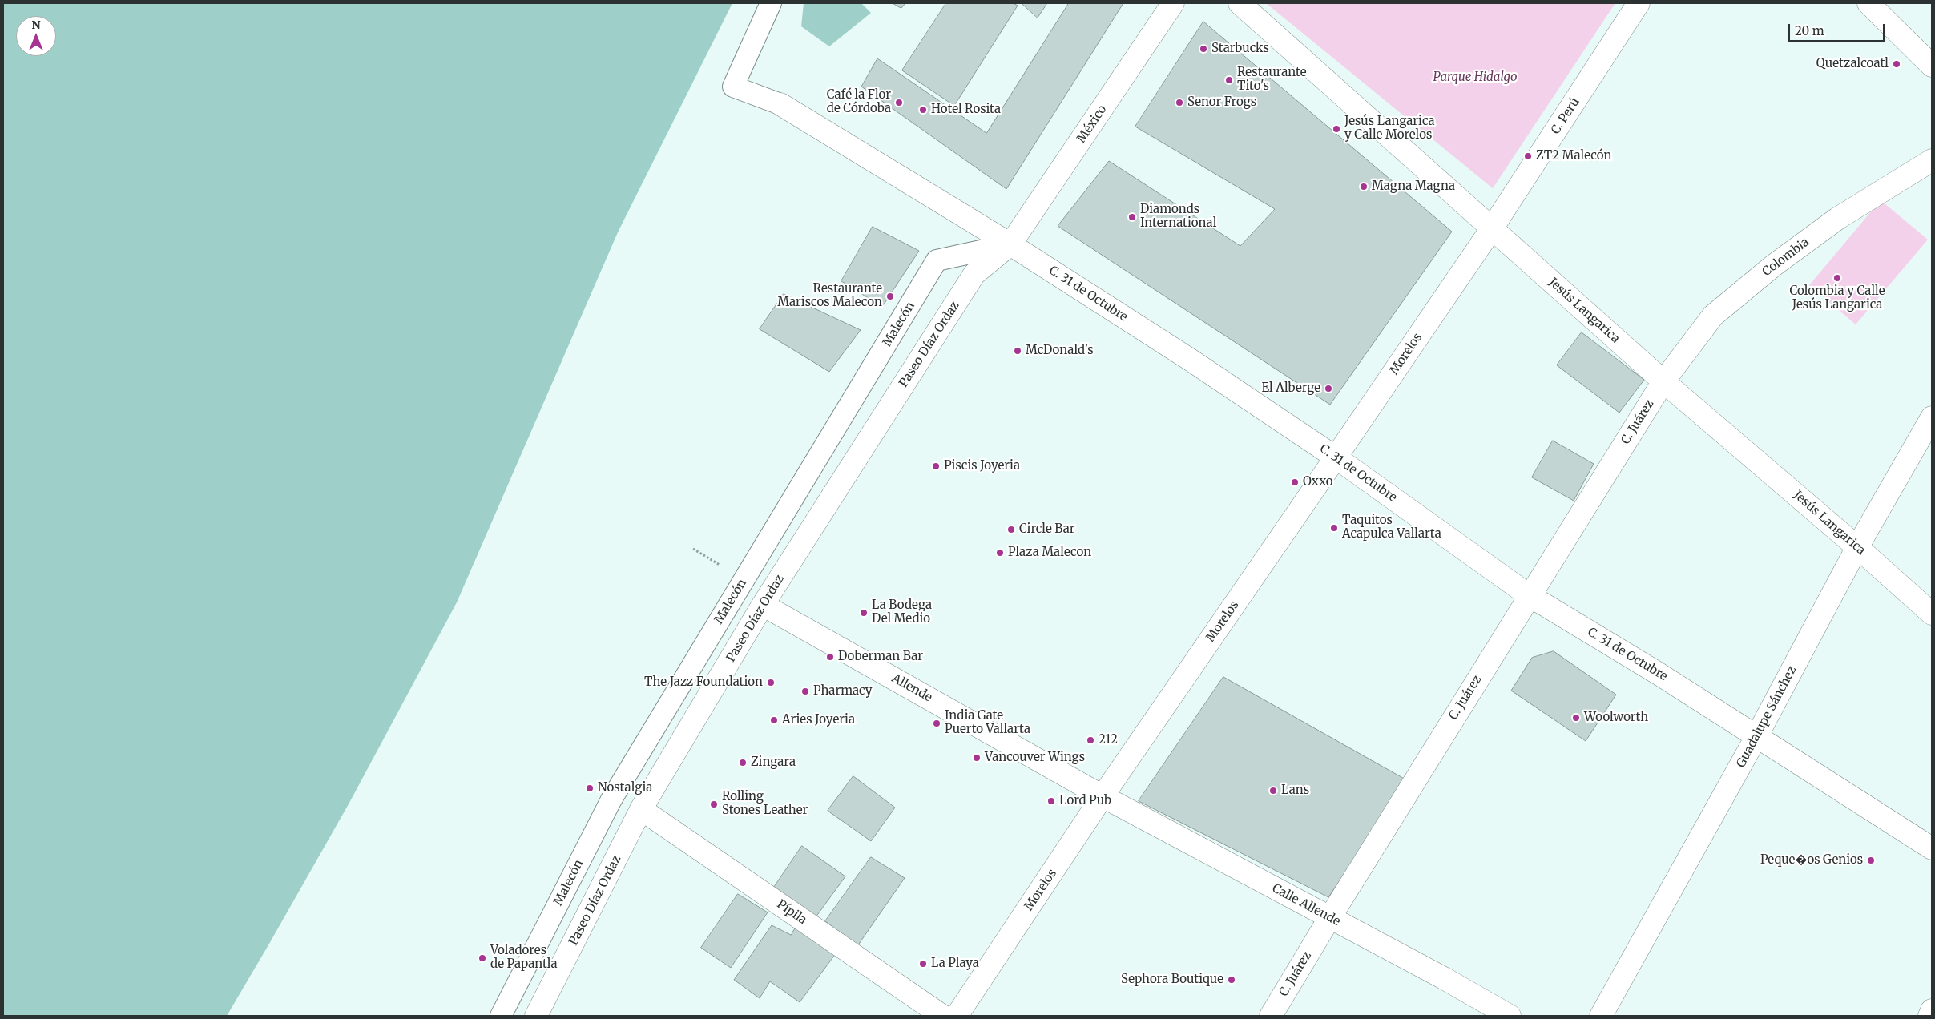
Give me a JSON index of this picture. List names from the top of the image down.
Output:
{
  "streets": {
    "street": [
      "C. Perú",
      "México",
      "Colombia",
      "C. 31 de Octubre",
      "Jesús Langarica",
      "Malecón",
      "Paseo Díaz Ordaz",
      "Morelos",
      "C. Juárez",
      "Allende",
      "Guadalupe Sánchez",
      "Calle Allende",
      "Pípila"
    ]
  },
  "crossings": [
    ["C. Perú", "Jesús Langarica"],
    ["C. Perú", "Morelos"],
    ["México", "C. 31 de Octubre"],
    ["México", "Malecón"],
    ["México", "Paseo Díaz Ordaz"],
    ["Colombia", "Jesús Langarica"],
    ["Colombia", "C. Juárez"],
    ["C. 31 de Octubre", "Malecón"],
    ["C. 31 de Octubre", "Paseo Díaz Ordaz"],
    ["C. 31 de Octubre", "Morelos"],
    ["C. 31 de Octubre", "C. Juárez"],
    ["C. 31 de Octubre", "Guadalupe Sánchez"],
    ["Jesús Langarica", "Morelos"],
    ["Jesús Langarica", "C. Juárez"],
    ["Jesús Langarica", "Guadalupe Sánchez"],
    ["Malecón", "Paseo Díaz Ordaz"],
    ["Paseo Díaz Ordaz", "Allende"],
    ["Paseo Díaz Ordaz", "Pípila"],
    ["Morelos", "Allende"],
    ["Morelos", "Calle Allende"],
    ["C. Juárez", "Calle Allende"],
    ["Allende", "Calle Allende"]
  ],
  "parks": ["Parque Hidalgo"],
  "places": [
    "Starbucks",
    "Quetzalcoatl",
    "Restaurante Tito's",
    "Café la Flor de Córdoba",
    "Senor Frogs",
    "Hotel Rosita",
    "Jesús Langarica y Calle Morelos",
    "ZT2 Malecón",
    "Magna Magna",
    "Diamonds International",
    "Colombia y Calle Jesús Langarica",
    "Restaurante Mariscos Malecon",
    "McDonald's",
    "El Alberge",
    "Piscis Joyeria",
    "Oxxo",
    "Taquitos Acapulca Vallarta",
    "Circle Bar",
    "Plaza Malecon",
    "La Bodega Del Medio",
    "Doberman Bar",
    "The Jazz Foundation",
    "Pharmacy",
    "Woolworth",
    "Aries Joyeria",
    "India Gate Puerto Vallarta",
    "212",
    "Vancouver Wings",
    "Zingara",
    "Nostalgia",
    "Lans",
    "Lord Pub",
    "Rolling Stones Leather",
    "Peque�os Genios",
    "Voladores de Papantla",
    "La Playa",
    "Sephora Boutique"
  ],
  "scale_bar": "20 m",
  "north": "top"
}
